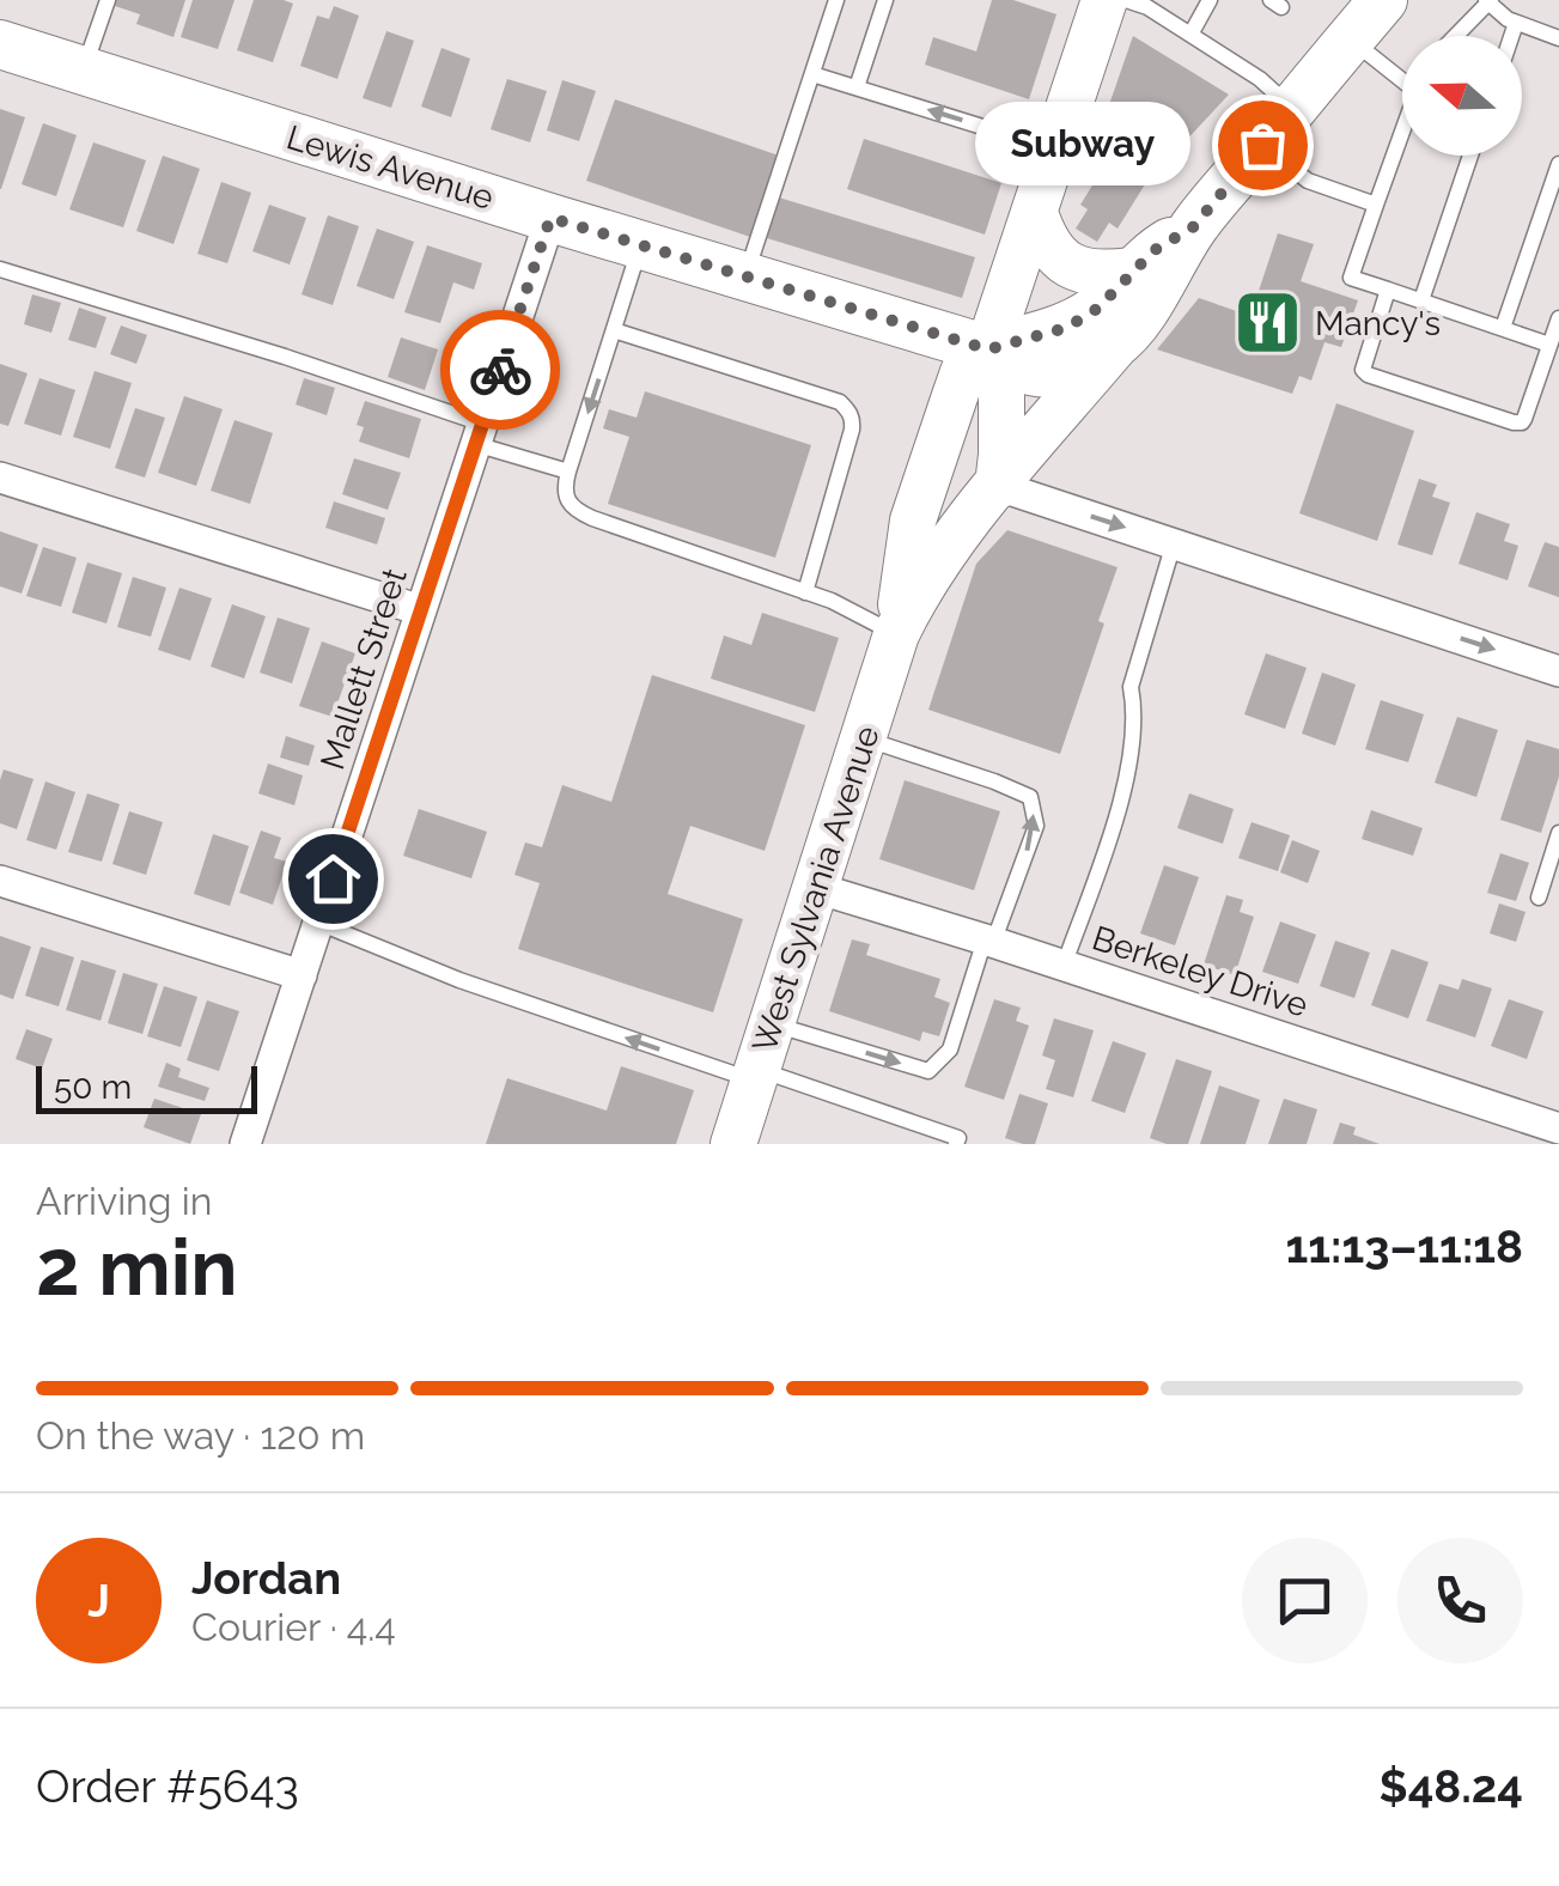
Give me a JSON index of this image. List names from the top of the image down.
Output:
{
  "streets": {
    "main road": ["Lewis Avenue", "West Sylvania Avenue"],
    "street": ["Mallett Street", "Berkeley Drive"]
  },
  "crossings": [
    ["Lewis Avenue", "Mallett Street"],
    ["Lewis Avenue", "West Sylvania Avenue"],
    ["West Sylvania Avenue", "Berkeley Drive"]
  ],
  "places": {
    "other": ["Subway"],
    "restaurant": ["Mancy's"]
  },
  "scale_bar": "50 m",
  "north": "left",
  "page": {
    "bubble": "Subway",
    "scale": "50 m",
    "heading": ["2 min", "Arriving in", "11:13–11:18"],
    "panel": [
      "Jordan",
      "Courier · 4.4",
      "Order #5643",
      "$48.24"
    ],
    "bar": "On the way · 120 m",
    "round": "J"
  }
}
